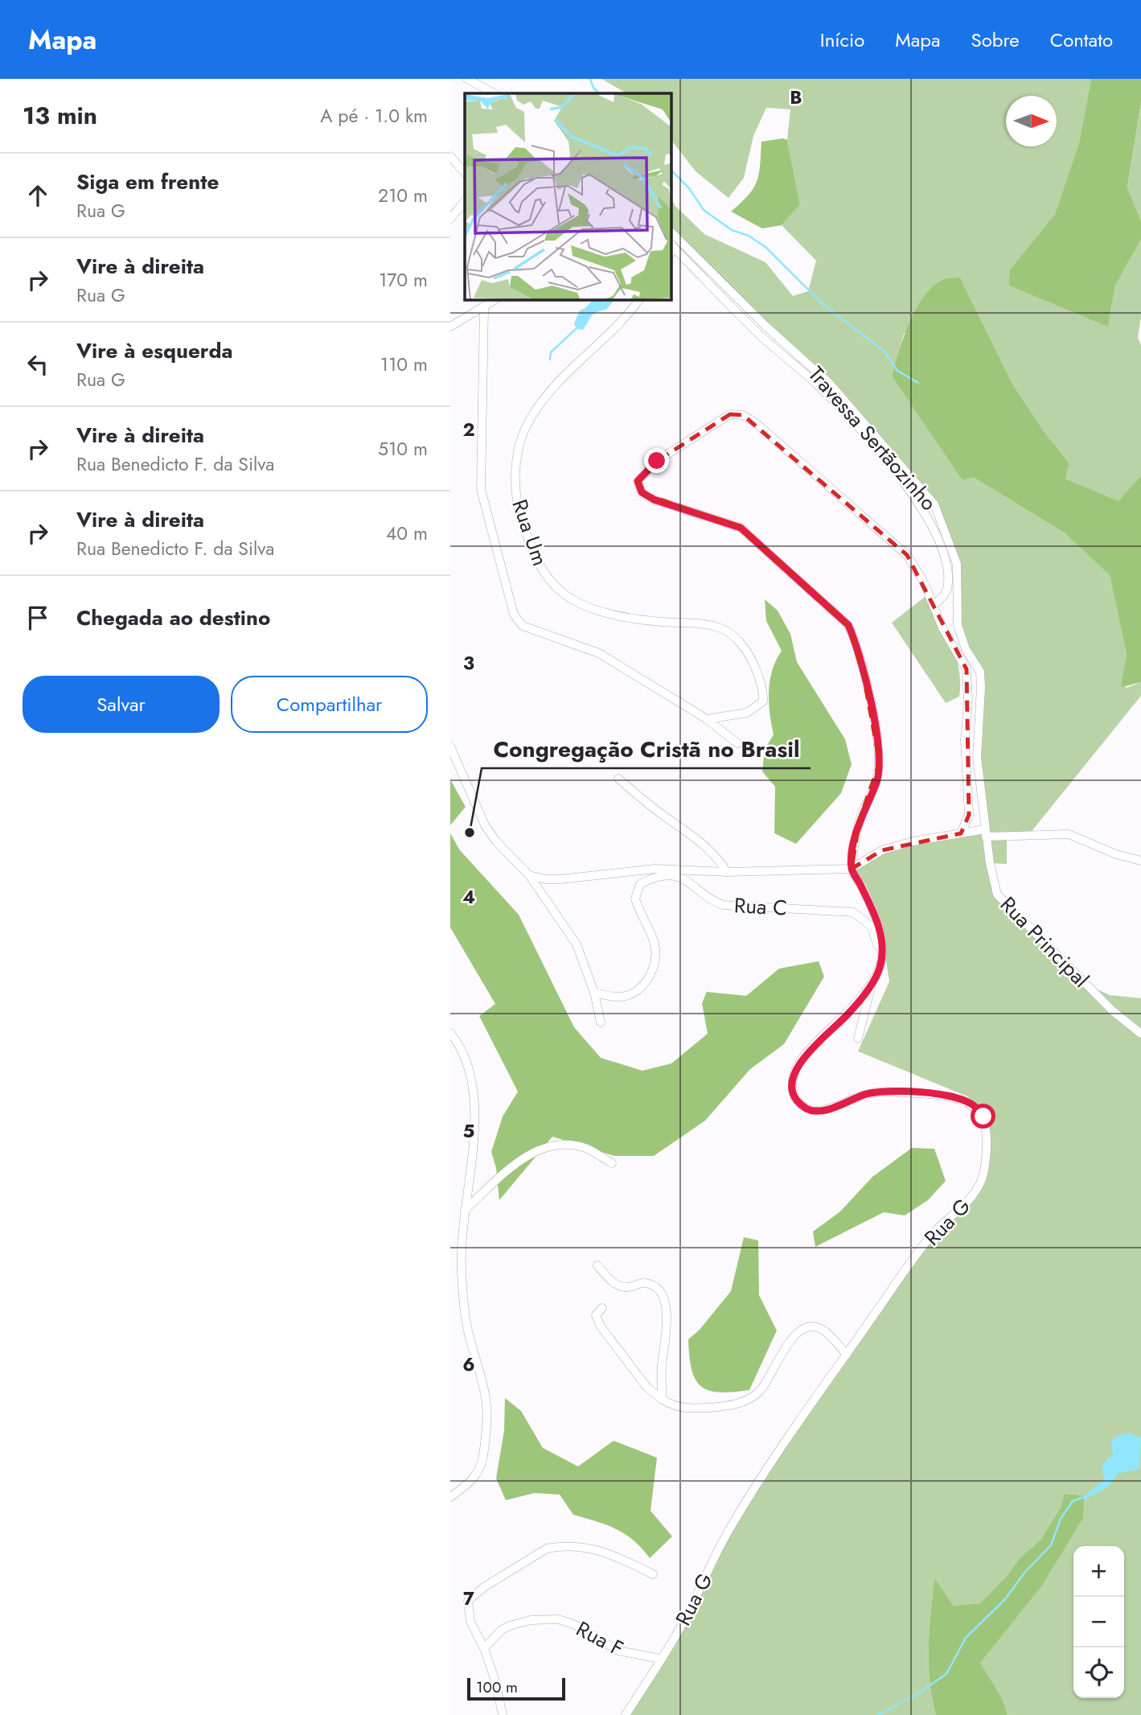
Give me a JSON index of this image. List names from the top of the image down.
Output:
{
  "streets": {
    "street": [
      "Travessa Sertãozinho",
      "Rua Um",
      "Rua C",
      "Rua Principal",
      "Rua G",
      "Rua F"
    ]
  },
  "crossings": [
    ["Travessa Sertãozinho", "Rua Principal"],
    ["Rua C", "Rua G"],
    ["Rua G", "Rua F"]
  ],
  "places": ["Congregação Cristã no Brasil"],
  "scale_bar": "100 m",
  "north": "right",
  "page": {
    "header": "Mapa",
    "nav": [
      "Início",
      "Mapa",
      "Sobre",
      "Contato"
    ],
    "heading": ["13 min", "A pé · 1.0 km"],
    "list": [
      ["Siga em frente", "Rua G", "210 m"],
      ["Vire à direita", "Rua G", "170 m"],
      ["Vire à esquerda", "Rua G", "110 m"],
      ["Vire à direita", "Rua Benedicto F. da Silva", "510 m"],
      ["Vire à direita", "Rua Benedicto F. da Silva", "40 m"],
      "Chegada ao destino"
    ],
    "buttons": ["Salvar", "Compartilhar"],
    "map_buttons": ["+", "−"],
    "scale": "100 m"
  },
  "grid": {
    "columns": ["B"],
    "rows": [
      "2",
      "3",
      "4",
      "5",
      "6",
      "7"
    ]
  }
}
